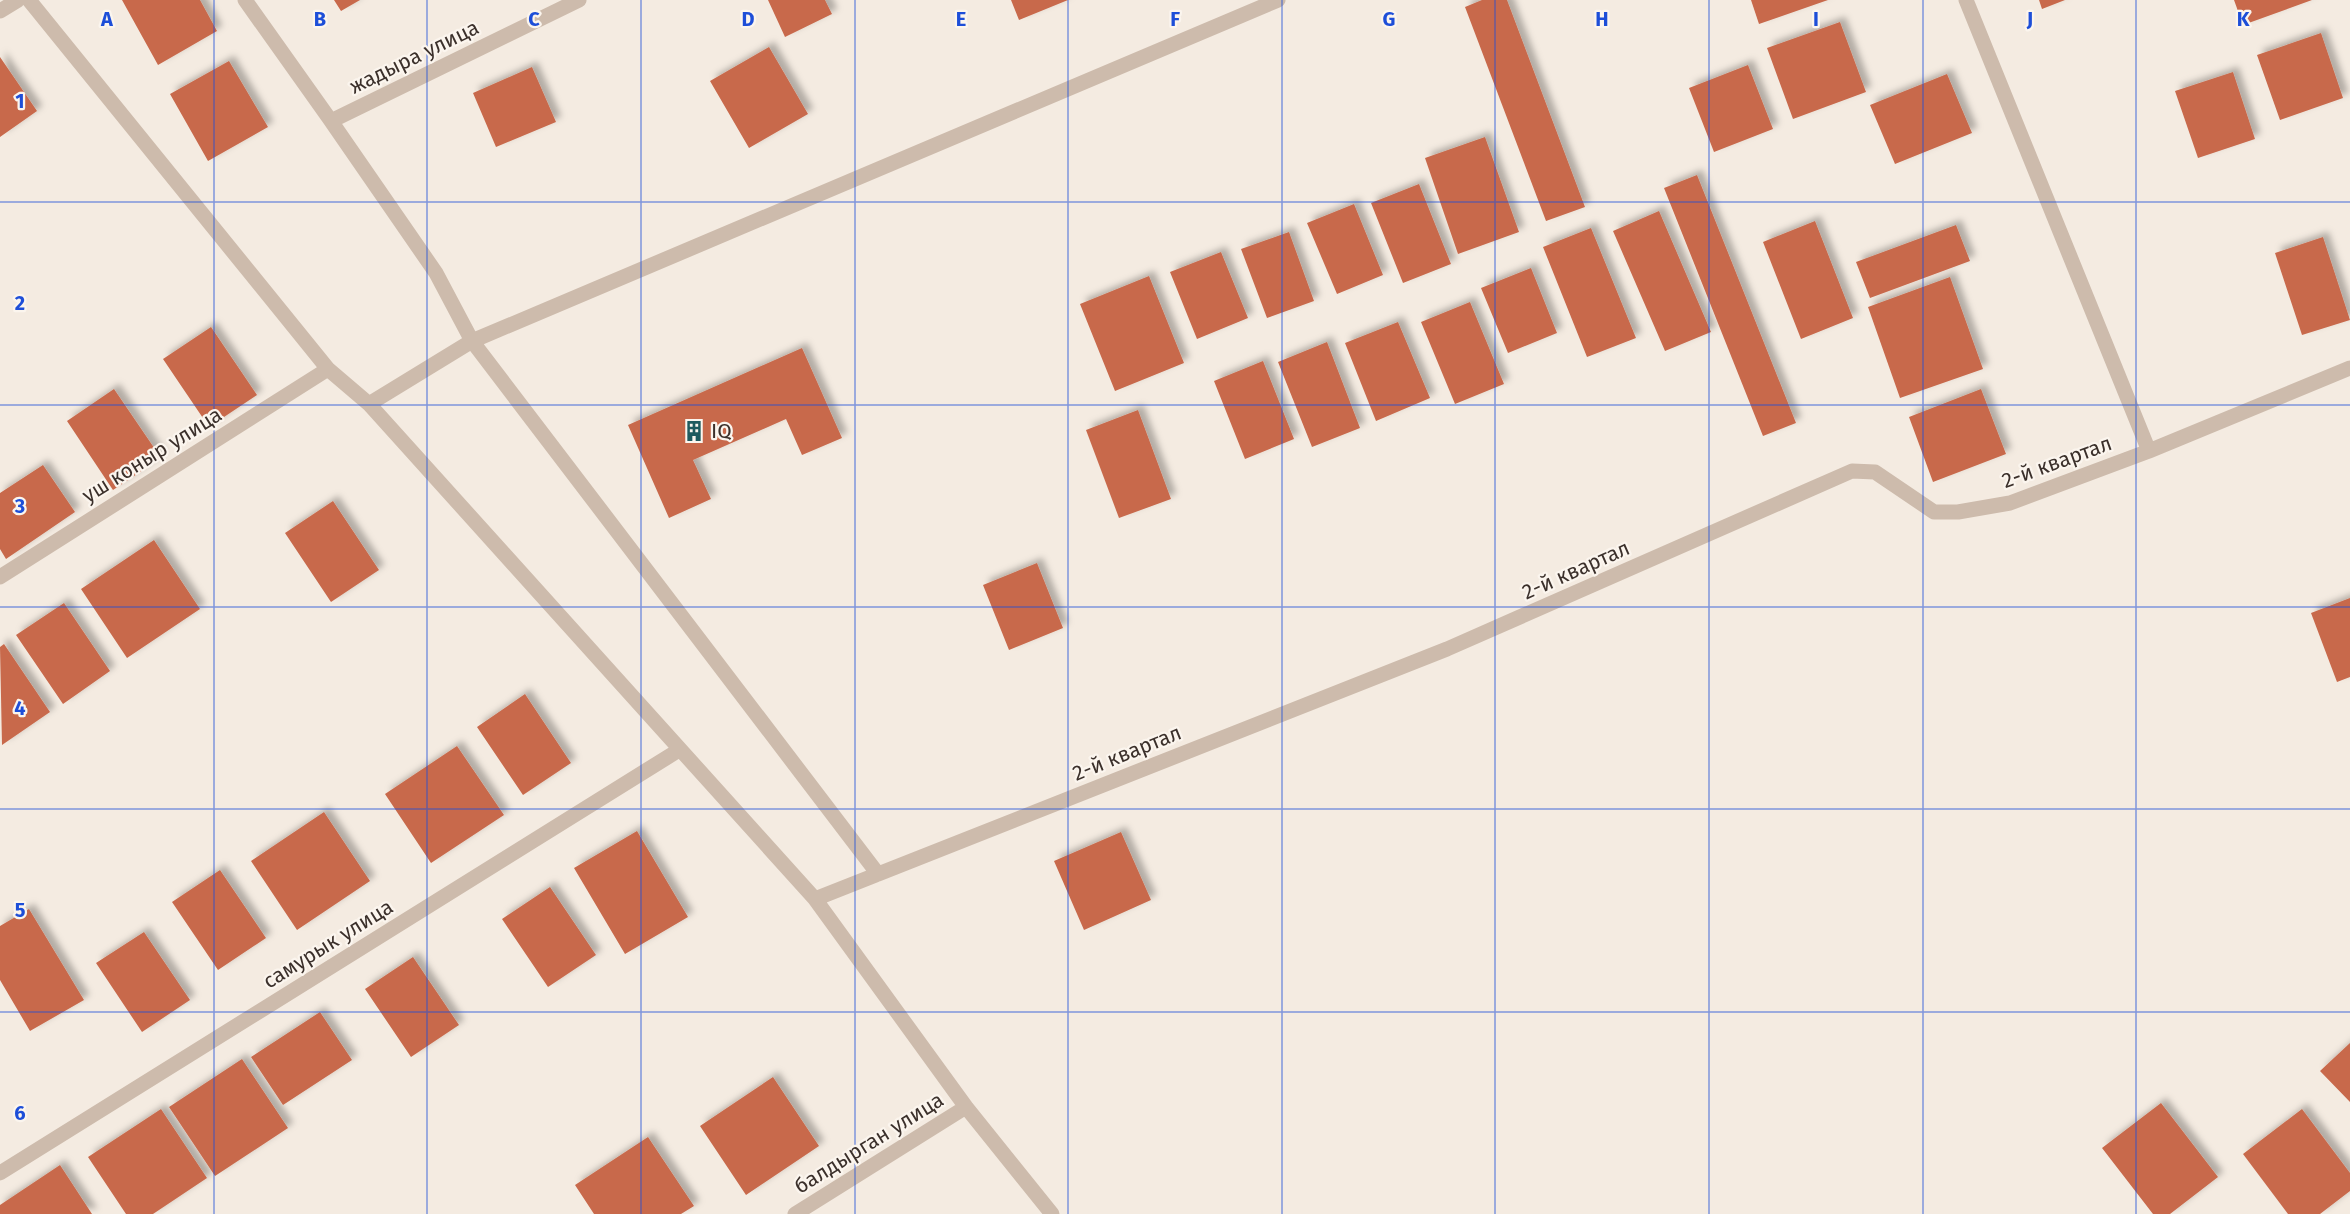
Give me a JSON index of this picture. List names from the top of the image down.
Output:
{
  "streets": {
    "street": [
      "жадыра улица",
      "уш коныр улица",
      "2-й квартал",
      "самурык улица",
      "балдырган улица"
    ]
  },
  "places": {
    "building": ["IQ"]
  },
  "grid": {
    "columns": [
      "A",
      "B",
      "C",
      "D",
      "E",
      "F",
      "G",
      "H",
      "I",
      "J",
      "K"
    ],
    "rows": [
      "1",
      "2",
      "3",
      "4",
      "5",
      "6"
    ]
  }
}
